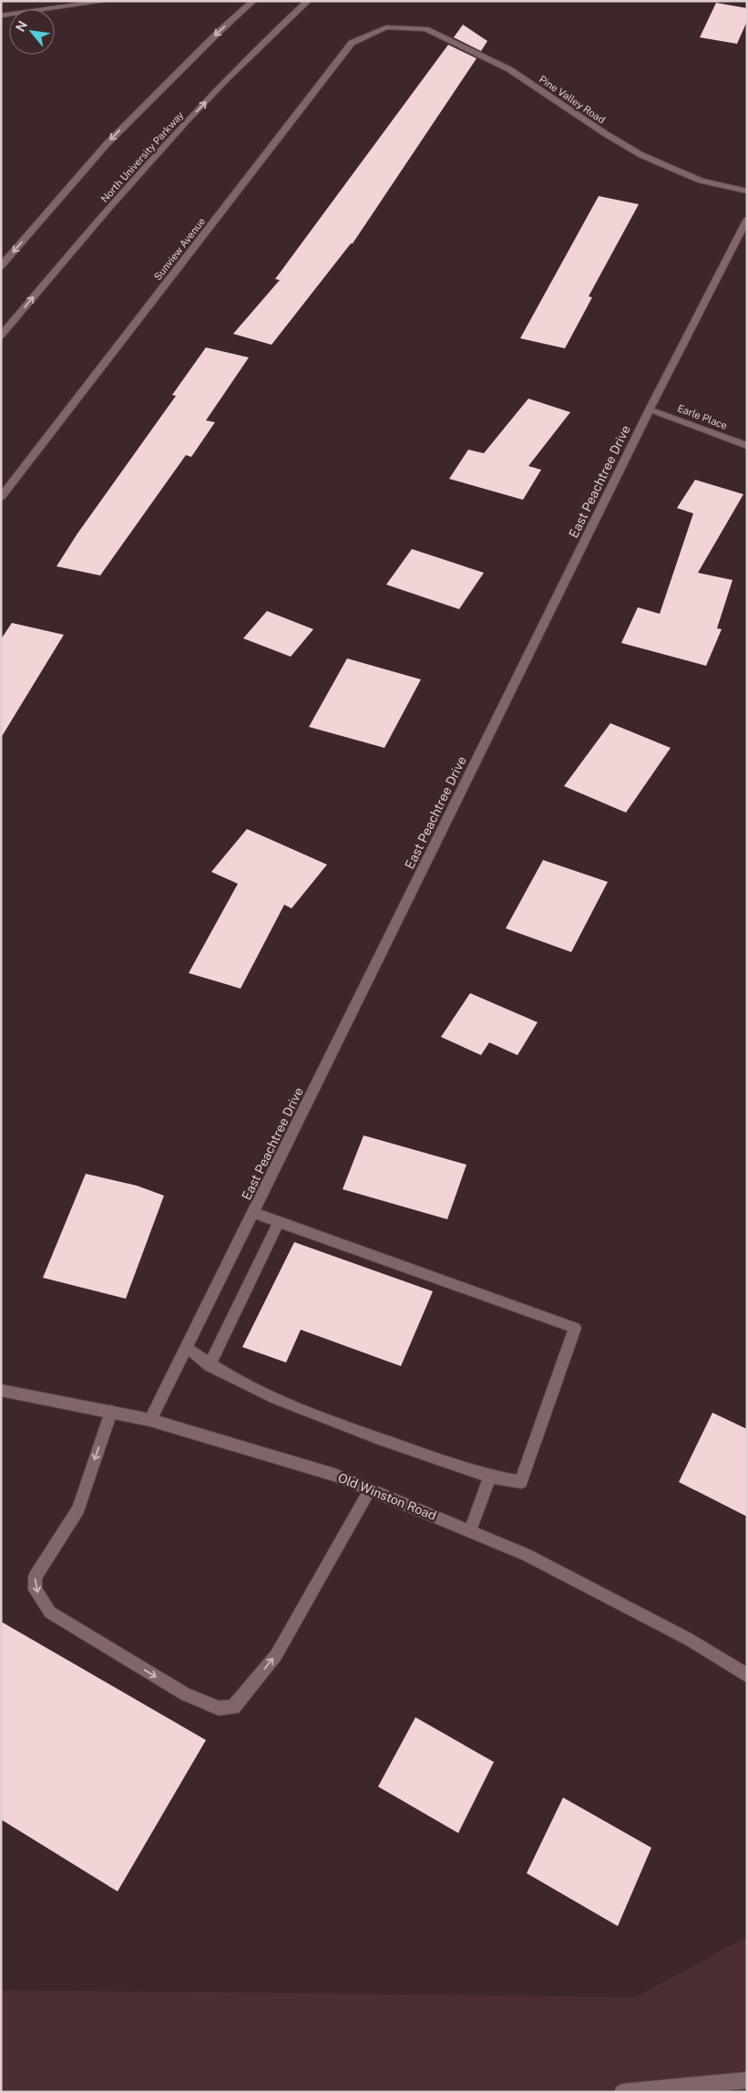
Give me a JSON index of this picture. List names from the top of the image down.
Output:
{
  "streets": {
    "street": [
      "Pine Valley Road",
      "North University Parkway",
      "Sunview Avenue",
      "Earle Place",
      "East Peachtree Drive",
      "Old Winston Road"
    ]
  },
  "crossings": [
    ["Pine Valley Road", "Sunview Avenue"],
    ["Earle Place", "East Peachtree Drive"],
    ["East Peachtree Drive", "Old Winston Road"]
  ],
  "north": "top left"
}
